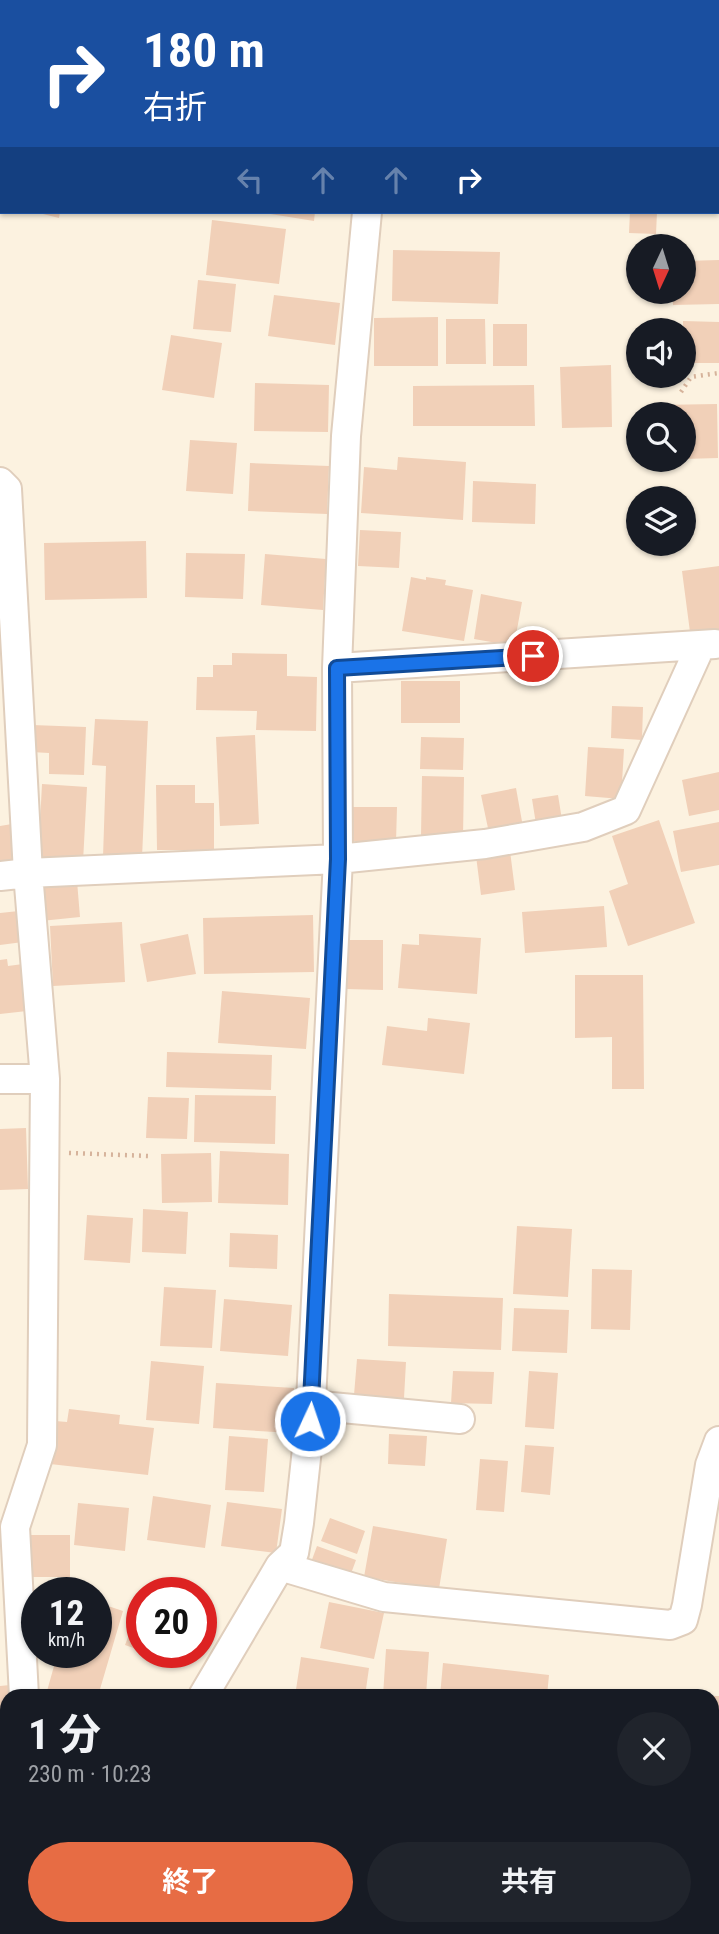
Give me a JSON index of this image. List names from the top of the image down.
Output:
{
  "north": "bottom",
  "page": {
    "turn": ["180 m", "右折"],
    "speed": "12 km/h",
    "limit": "20",
    "heading": ["1 分", "230 m · 10:23"],
    "buttons": ["終了", "共有"]
  }
}
